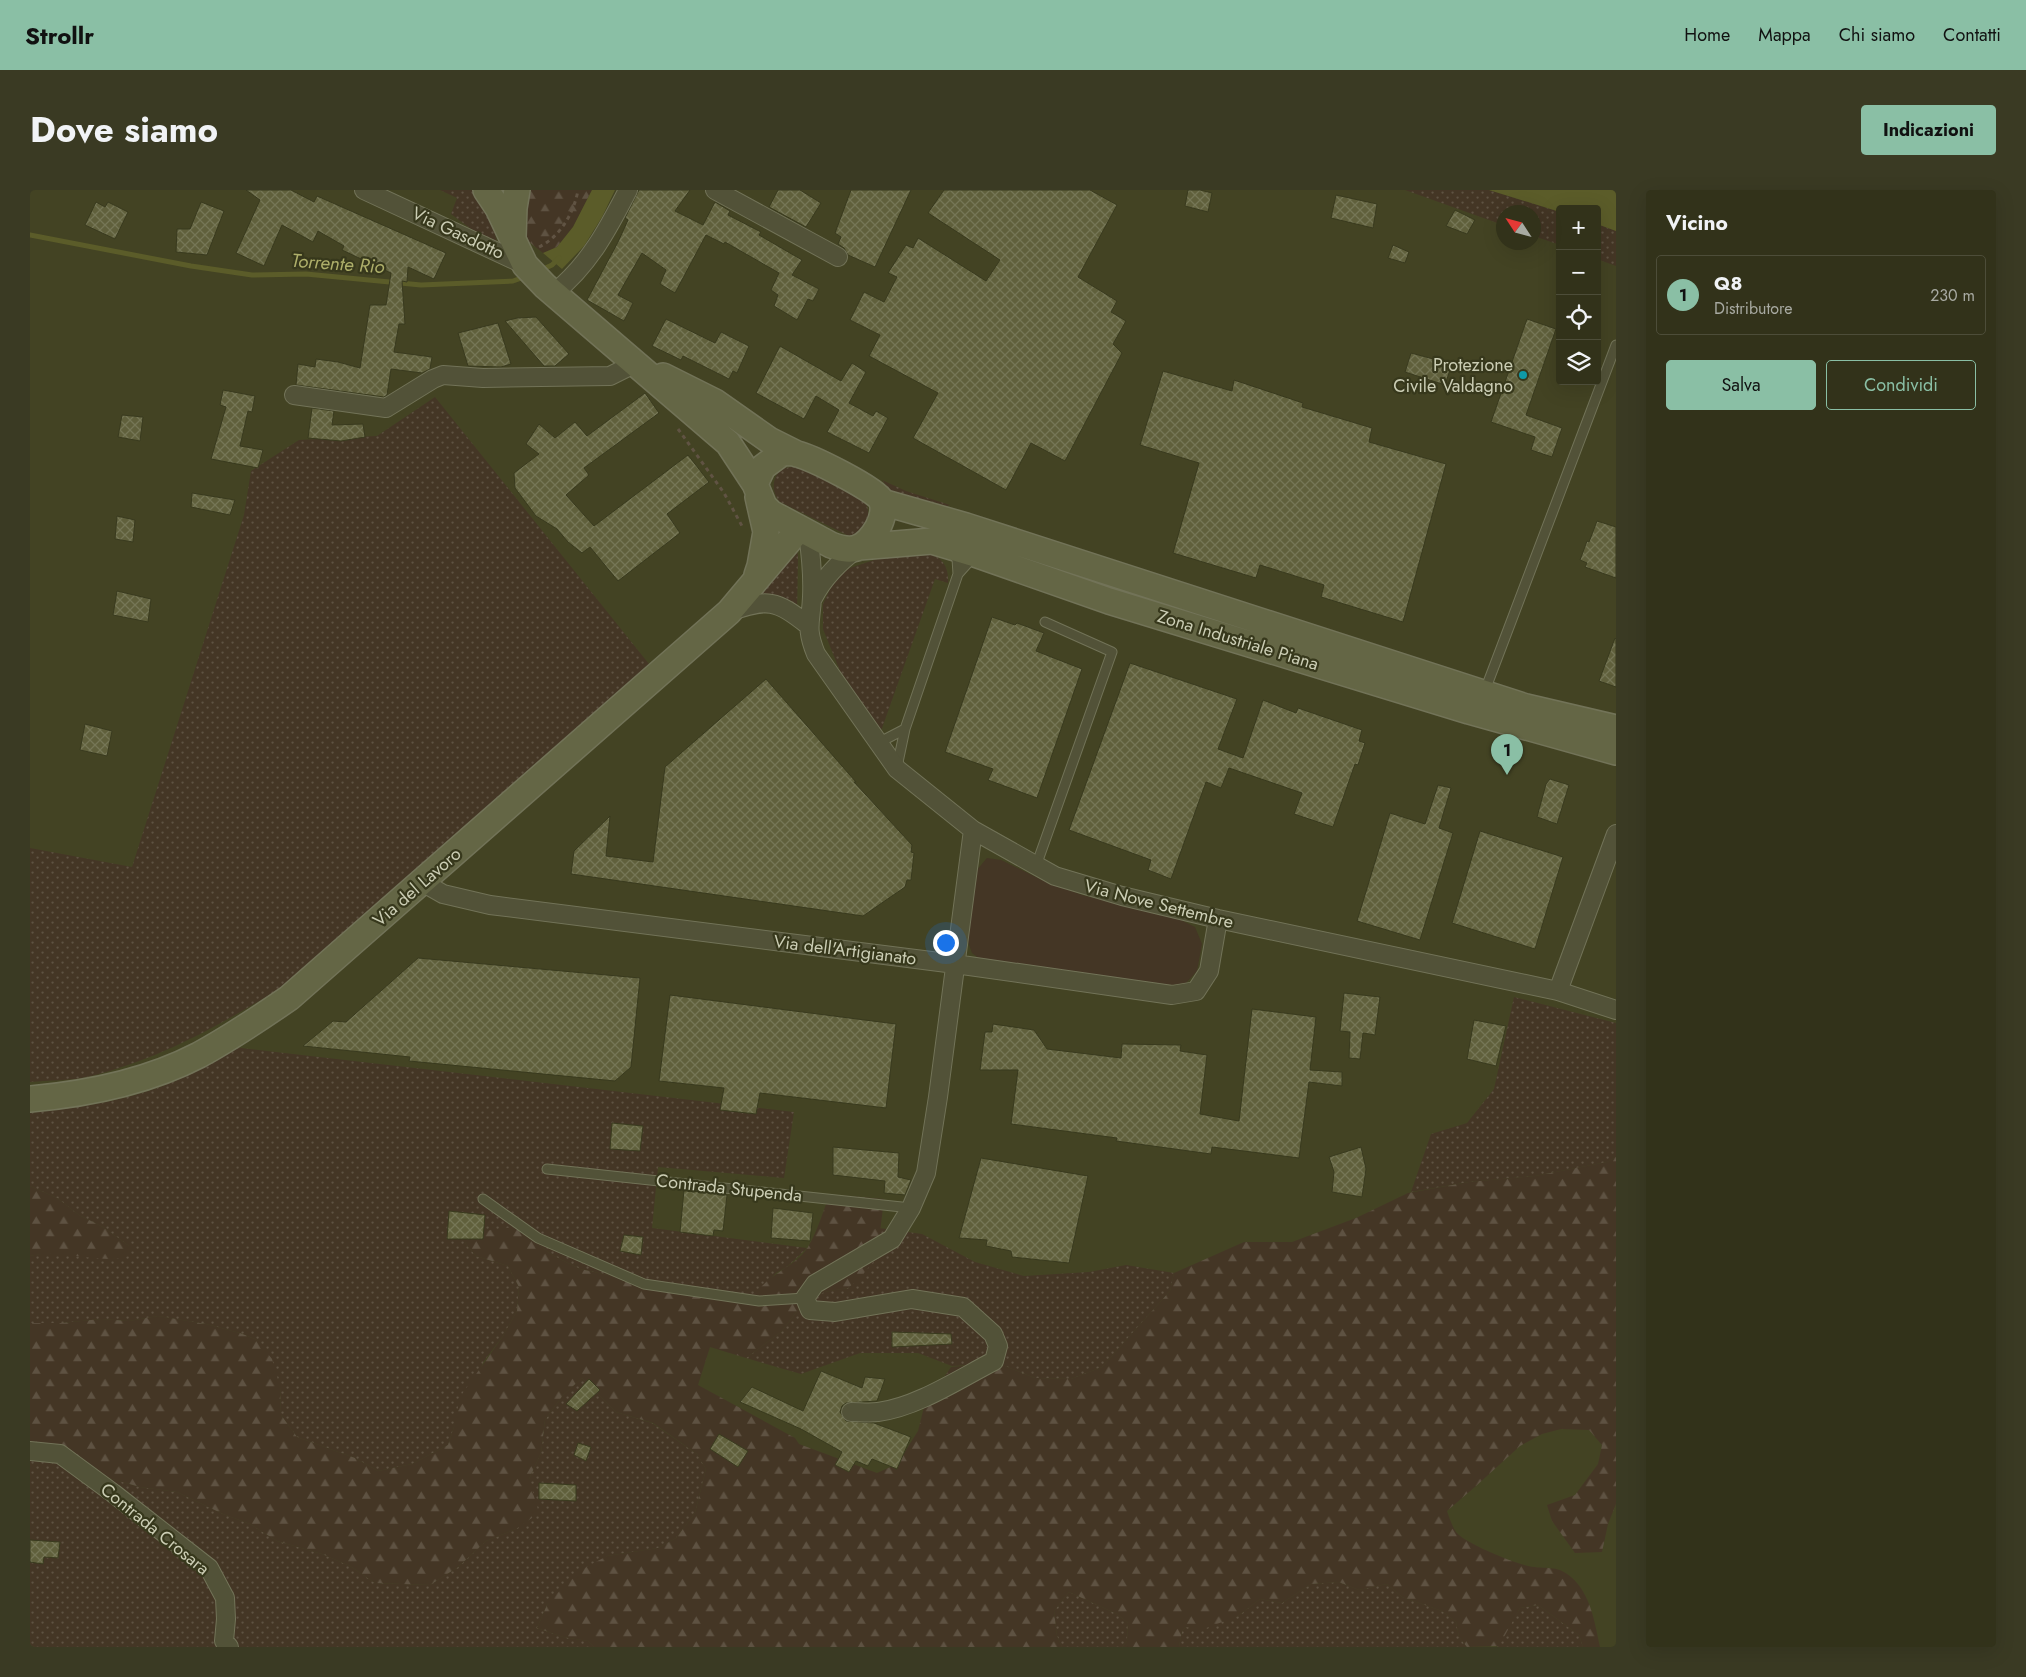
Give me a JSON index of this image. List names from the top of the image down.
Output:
{
  "streets": {
    "main road": ["Zona Industriale Piana", "Via del Lavoro"],
    "street": [
      "Via Gasdotto",
      "Via Nove Settembre",
      "Via dell'Artigianato",
      "Contrada Crosara"
    ],
    "lane": ["Contrada Stupenda"]
  },
  "crossings": [
    ["Zona Industriale Piana", "Via del Lavoro"],
    ["Zona Industriale Piana", "Via Nove Settembre"],
    ["Via del Lavoro", "Via Nove Settembre"],
    ["Via del Lavoro", "Via dell'Artigianato"],
    ["Via Nove Settembre", "Via dell'Artigianato"]
  ],
  "water": ["Torrente Rio"],
  "places": ["Protezione Civile Valdagno"],
  "north": "top left",
  "page": {
    "header": "Strollr",
    "nav": [
      "Home",
      "Mappa",
      "Chi siamo",
      "Contatti"
    ],
    "title": "Dove siamo",
    "buttons": [
      "Indicazioni",
      ["Salva", "Condividi"]
    ],
    "heading": "Vicino",
    "map_buttons": ["+", "−"],
    "list": [
      {
        "mark": "1",
        "name": "Q8",
        "note": "Distributore",
        "value": "230 m"
      }
    ],
    "pins": "1"
  }
}
